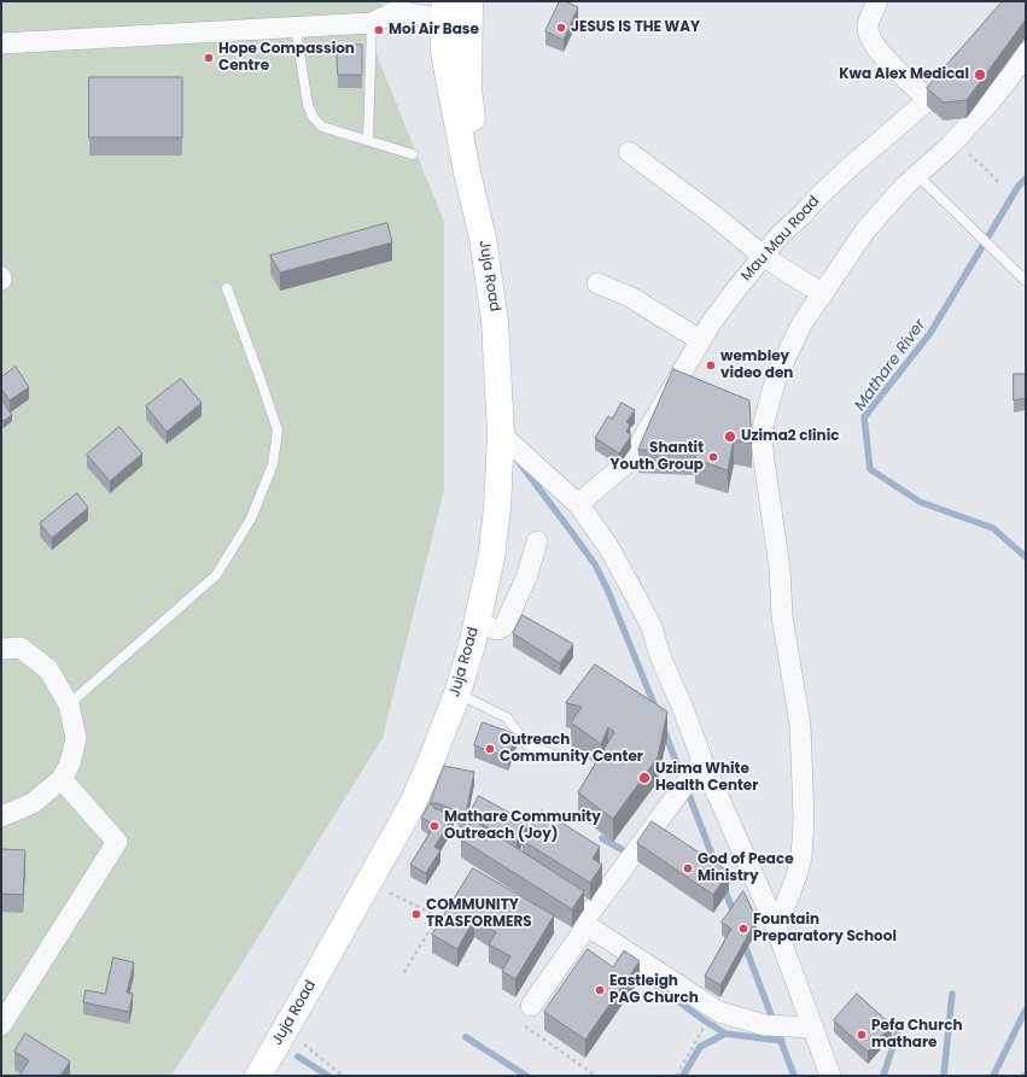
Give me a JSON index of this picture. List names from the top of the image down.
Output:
{
  "streets": {
    "main road": ["Juja Road"],
    "street": ["Mau Mau Road"]
  },
  "water": ["Mathare River"],
  "places": [
    "JESUS IS THE WAY",
    "Moi Air Base",
    "Hope Compassion Centre",
    "Kwa Alex Medical",
    "wembley video den",
    "Uzima2 clinic",
    "Shantit Youth Group",
    "Outreach Community Center",
    "Uzima White Health Center",
    "Mathare Community Outreach (Joy)",
    "God of Peace Ministry",
    "COMMUNITY TRASFORMERS",
    "Fountain Preparatory School",
    "Eastleigh PAG Church",
    "Pefa Church mathare"
  ]
}
